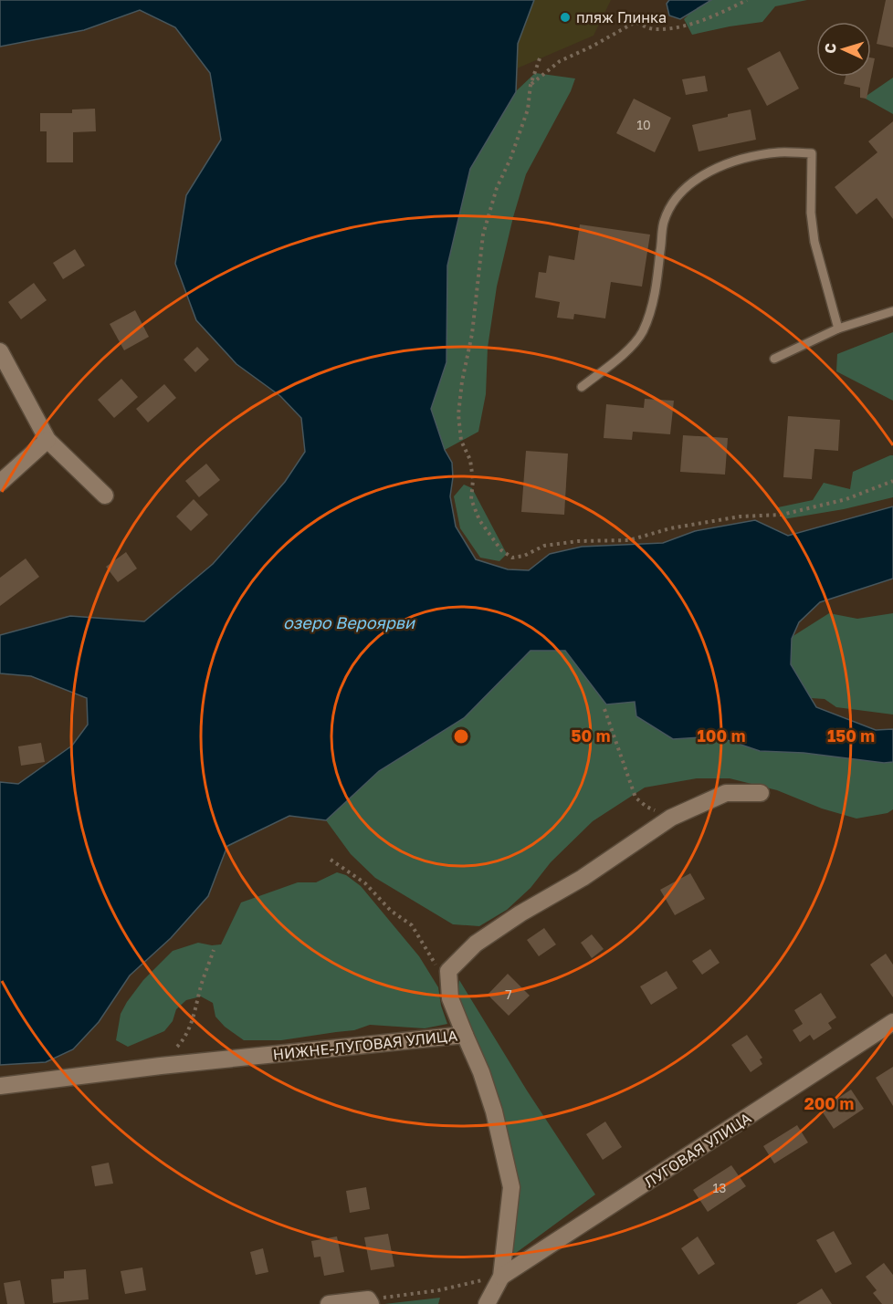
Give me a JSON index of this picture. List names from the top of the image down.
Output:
{
  "streets": {
    "street": ["НИЖНЕ-ЛУГОВАЯ УЛИЦА", "ЛУГОВАЯ УЛИЦА"]
  },
  "water": ["озеро Вероярви"],
  "places": ["пляж Глинка"],
  "house_numbers": ["10", "7", "13"],
  "north": "left",
  "rings": [
    "50 m",
    "100 m",
    "150 m",
    "200 m"
  ]
}
